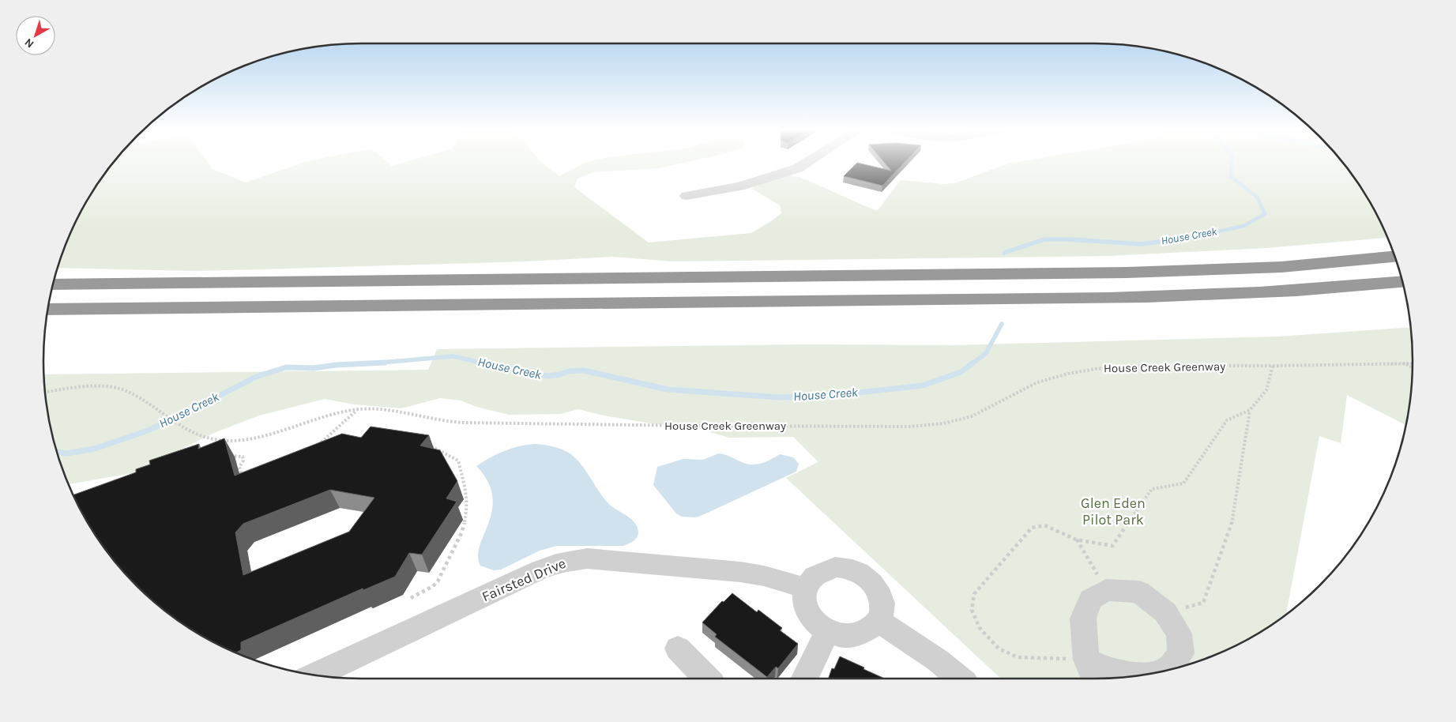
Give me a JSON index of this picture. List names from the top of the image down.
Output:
{
  "streets": {
    "street": ["Fairsted Drive"],
    "path": ["House Creek Greenway"]
  },
  "water": ["House Creek"],
  "parks": ["Glen Eden Pilot Park"],
  "north": "bottom left"
}
